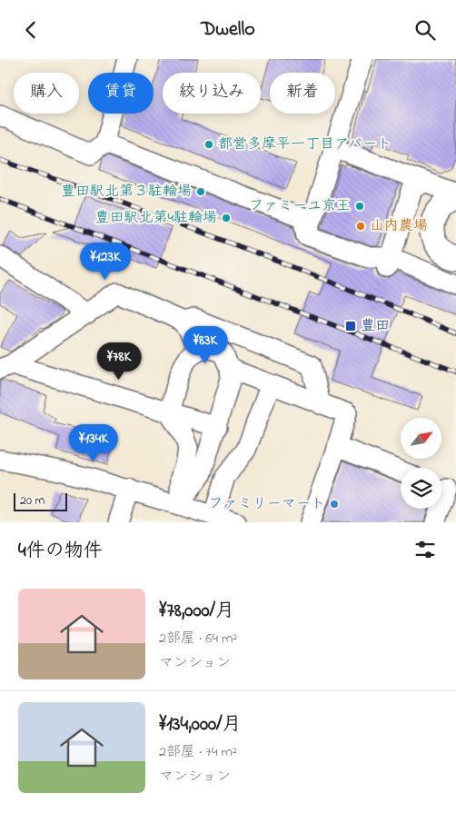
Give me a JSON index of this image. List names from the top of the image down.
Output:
{
  "places": {
    "other": [
      "都営多摩平一丁目アパート",
      "豊田駅北第３駐輪場",
      "ファミーユ京王",
      "豊田駅北第4駐輪場",
      "山内農場",
      "ファミリーマート"
    ],
    "transit": ["豊田"]
  },
  "scale_bar": "20 m",
  "north": "top right",
  "page": {
    "header": "Dwello",
    "chip": [
      "購入",
      "賃貸",
      "絞り込み",
      "新着"
    ],
    "price": [
      "¥123K",
      "¥83K",
      "¥78K",
      "¥134K"
    ],
    "scale": "20 m",
    "heading": "4件の物件",
    "list": [
      {
        "name": "¥78,000/月",
        "note": "2部屋 · 64 m² · マンション"
      },
      {
        "name": "¥134,000/月",
        "note": "2部屋 · 74 m² · マンション"
      }
    ]
  }
}
